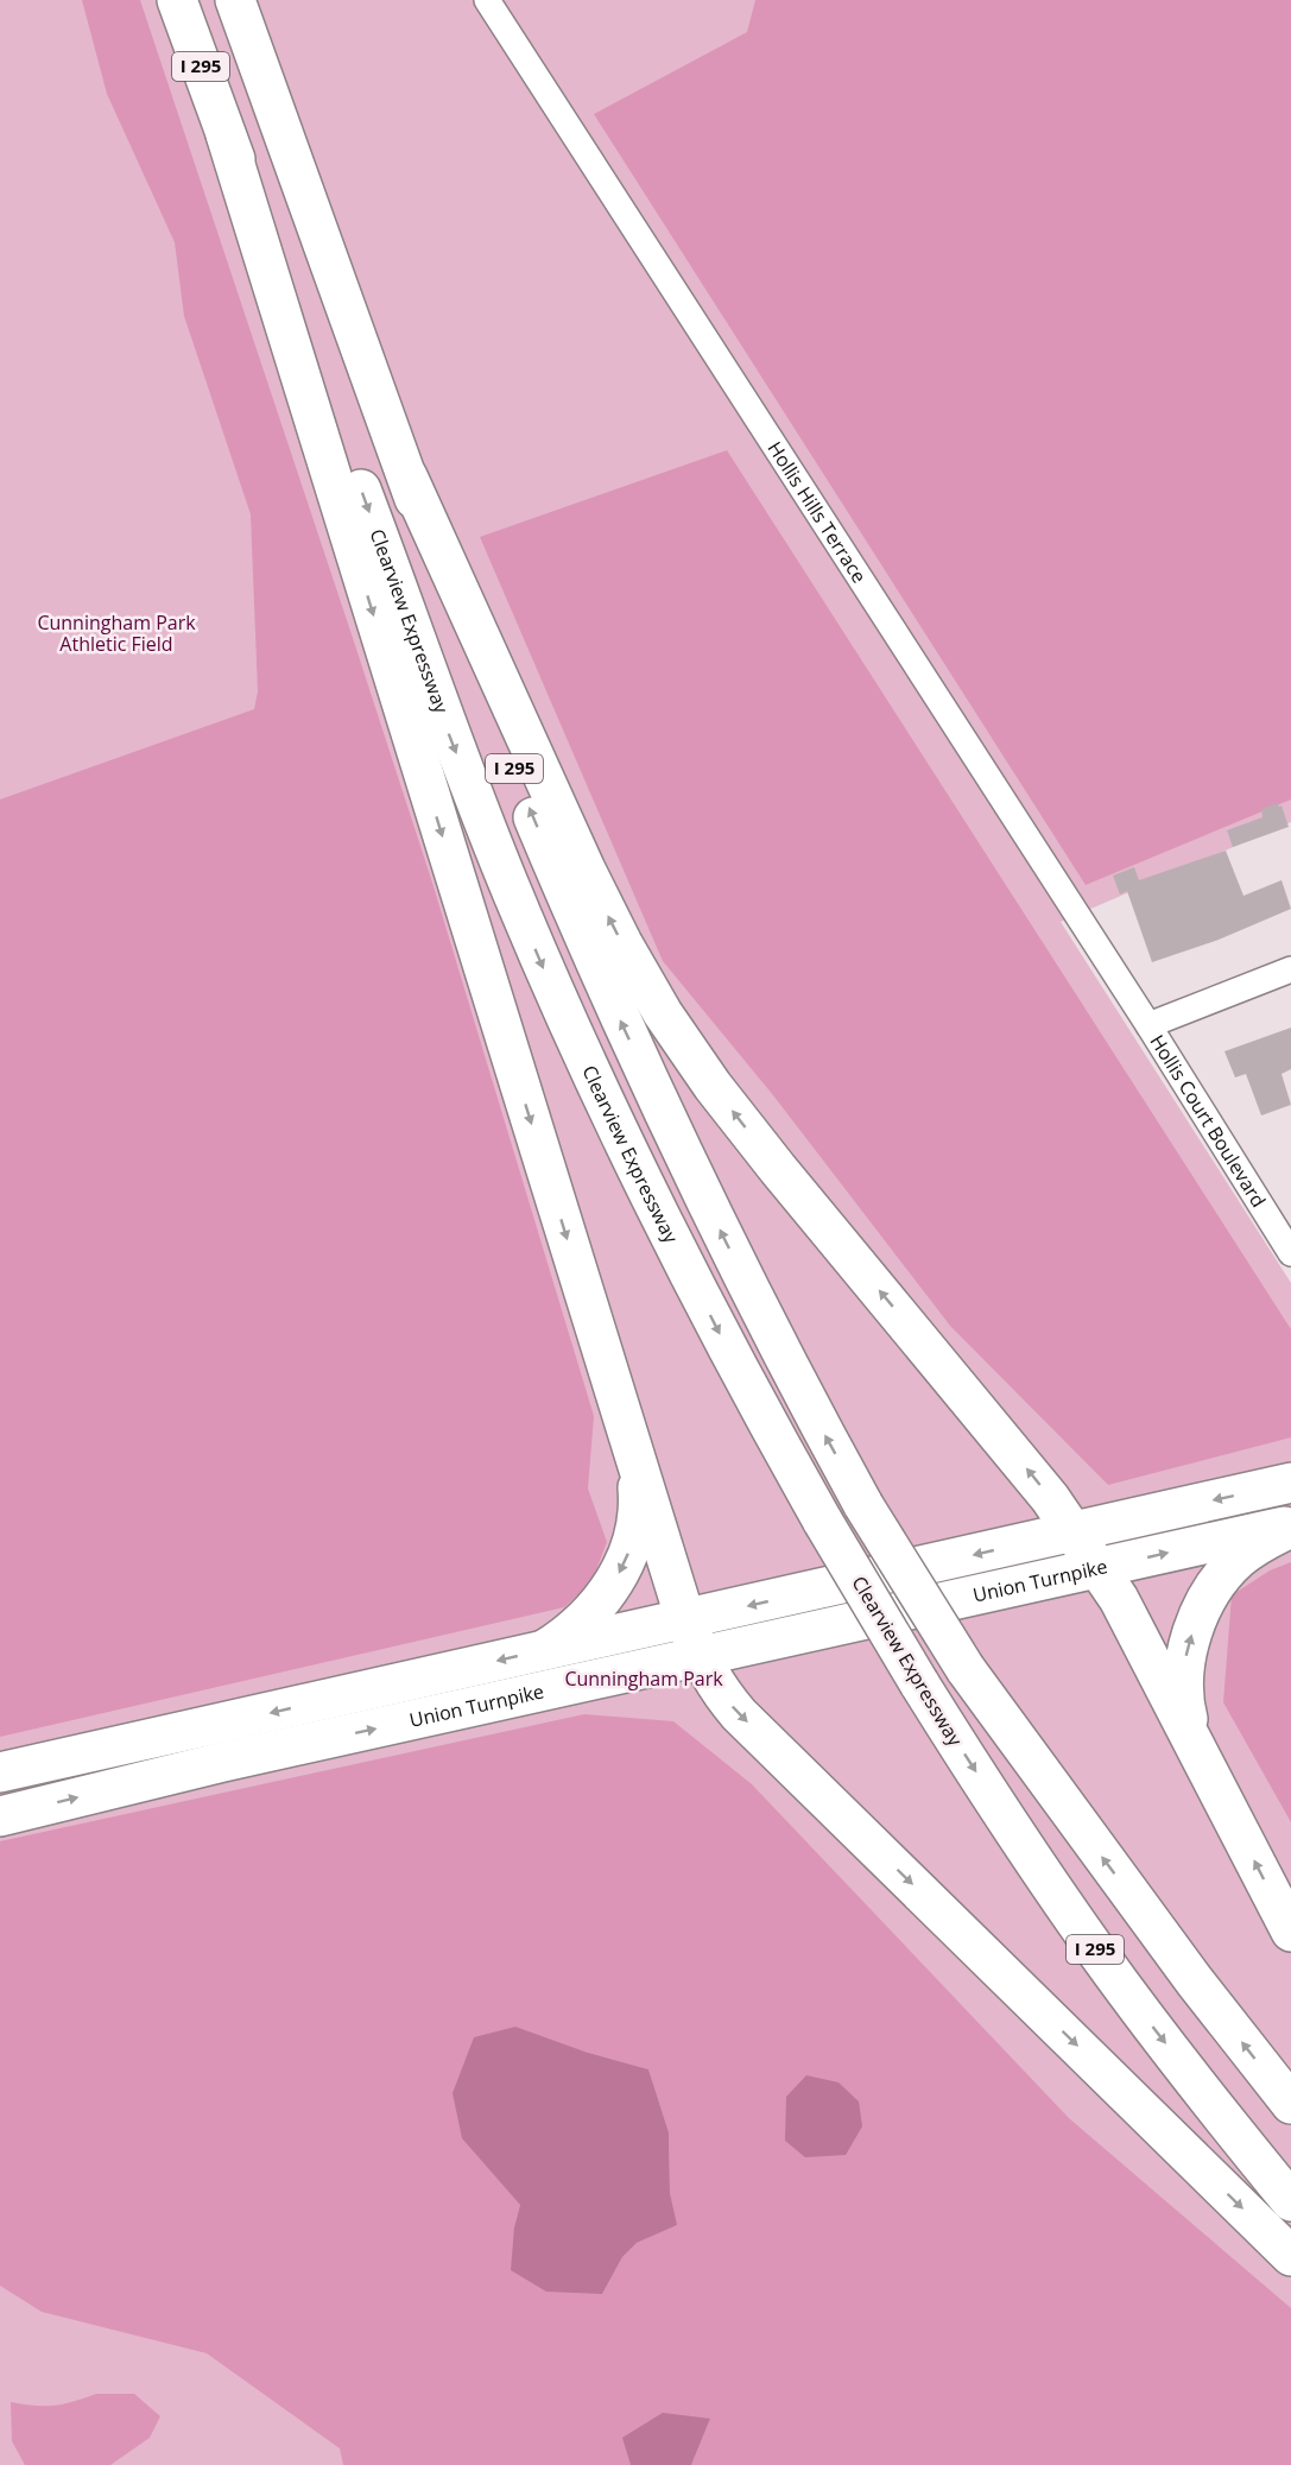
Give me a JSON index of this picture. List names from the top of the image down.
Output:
{
  "streets": {
    "main road": ["I 295", "Clearview Expressway", "Union Turnpike"],
    "street": ["Hollis Hills Terrace", "Hollis Court Boulevard"]
  },
  "crossings": [
    ["Hollis Hills Terrace", "Hollis Court Boulevard"]
  ],
  "parks": ["Cunningham Park Athletic Field", "Cunningham Park"]
}
